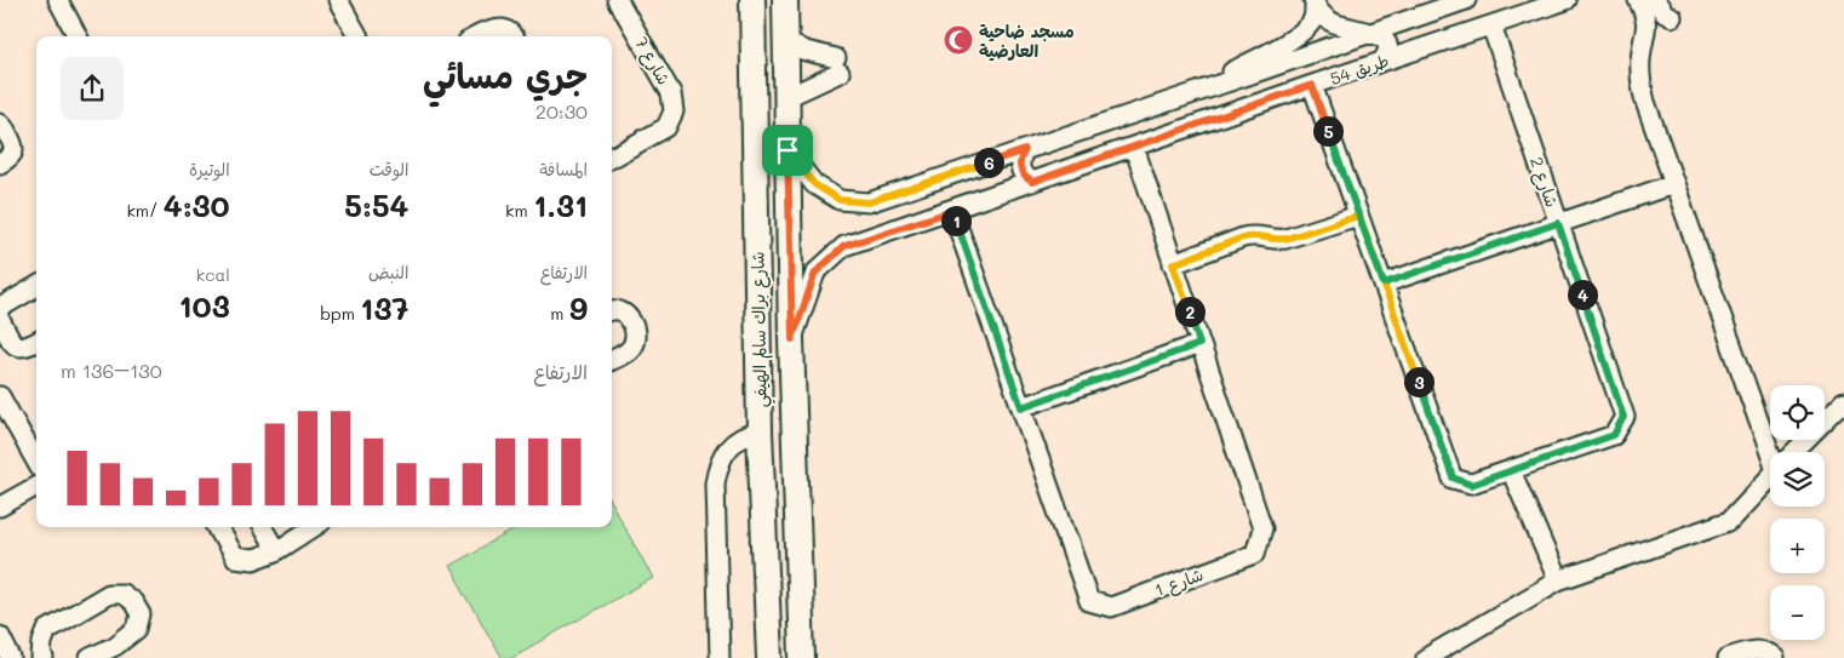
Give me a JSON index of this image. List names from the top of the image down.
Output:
{
  "streets": {
    "main road": ["شارع براك سالم الهيفي"],
    "street": [
      "شارع 7",
      "طريق 54",
      "شارع 2",
      "شارع 1"
    ]
  },
  "crossings": [
    ["طريق 54", "شارع 2"],
    ["طريق 54", "شارع براك سالم الهيفي"],
    ["طريق 54", "شارع 1"]
  ],
  "places": {
    "mosque": ["مسجد ضاحية العارضية"]
  },
  "page": {
    "heading": ["جري مسائي", "20:30"],
    "pins": [
      "5",
      "6",
      "1",
      "4",
      "2",
      "3"
    ],
    "stats": [
      ["المسافة", "1.31 km"],
      ["الوقت", "5:54"],
      ["الوتيرة", "4:30 /km"],
      ["الارتفاع", "9 m"],
      ["النبض", "137 bpm"],
      ["kcal", "103"]
    ],
    "chart": ["الارتفاع", "130–136 m"],
    "map_buttons": ["+", "−"]
  }
}
